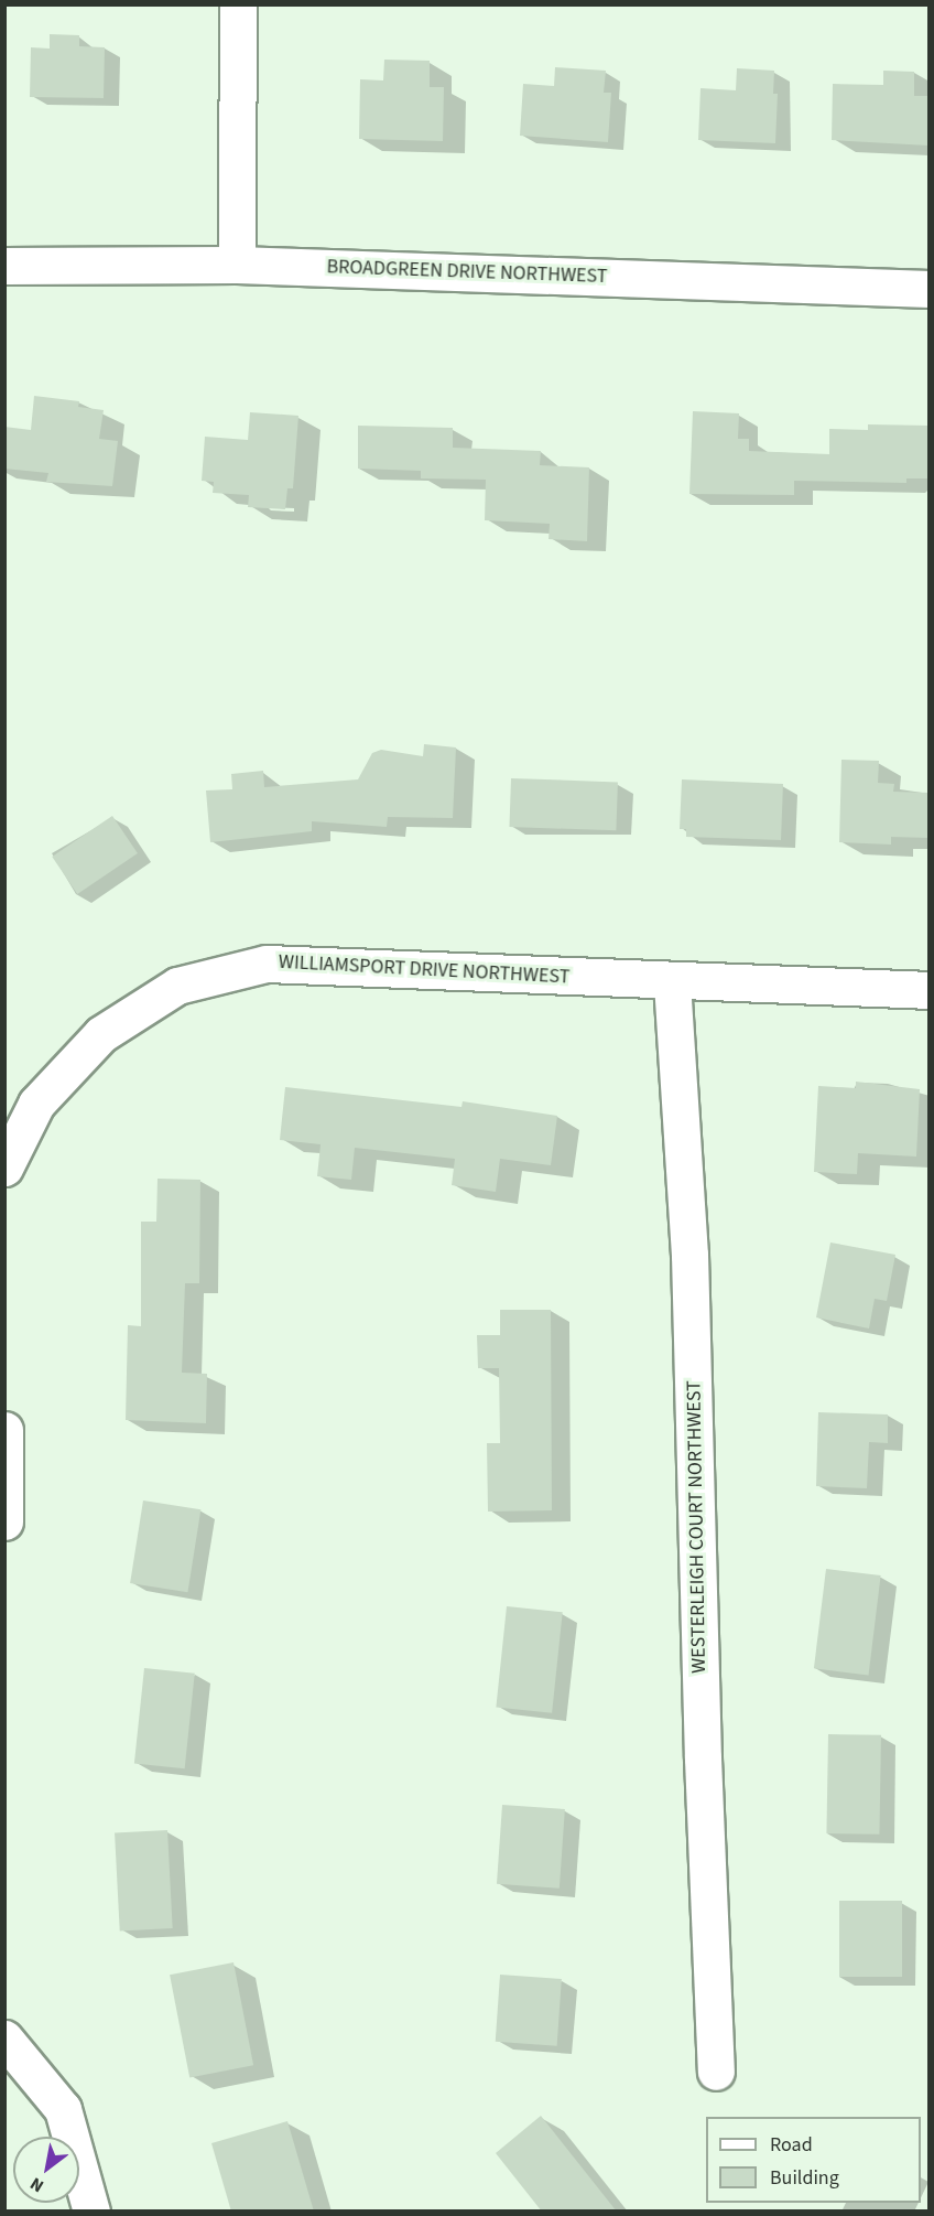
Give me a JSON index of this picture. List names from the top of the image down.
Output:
{
  "streets": {
    "street": ["BROADGREEN DRIVE NORTHWEST", "WILLIAMSPORT DRIVE NORTHWEST", "WESTERLEIGH COURT NORTHWEST"]
  },
  "crossings": [
    ["WILLIAMSPORT DRIVE NORTHWEST", "WESTERLEIGH COURT NORTHWEST"]
  ],
  "legend": ["Road", "Building"],
  "north": "bottom left"
}
